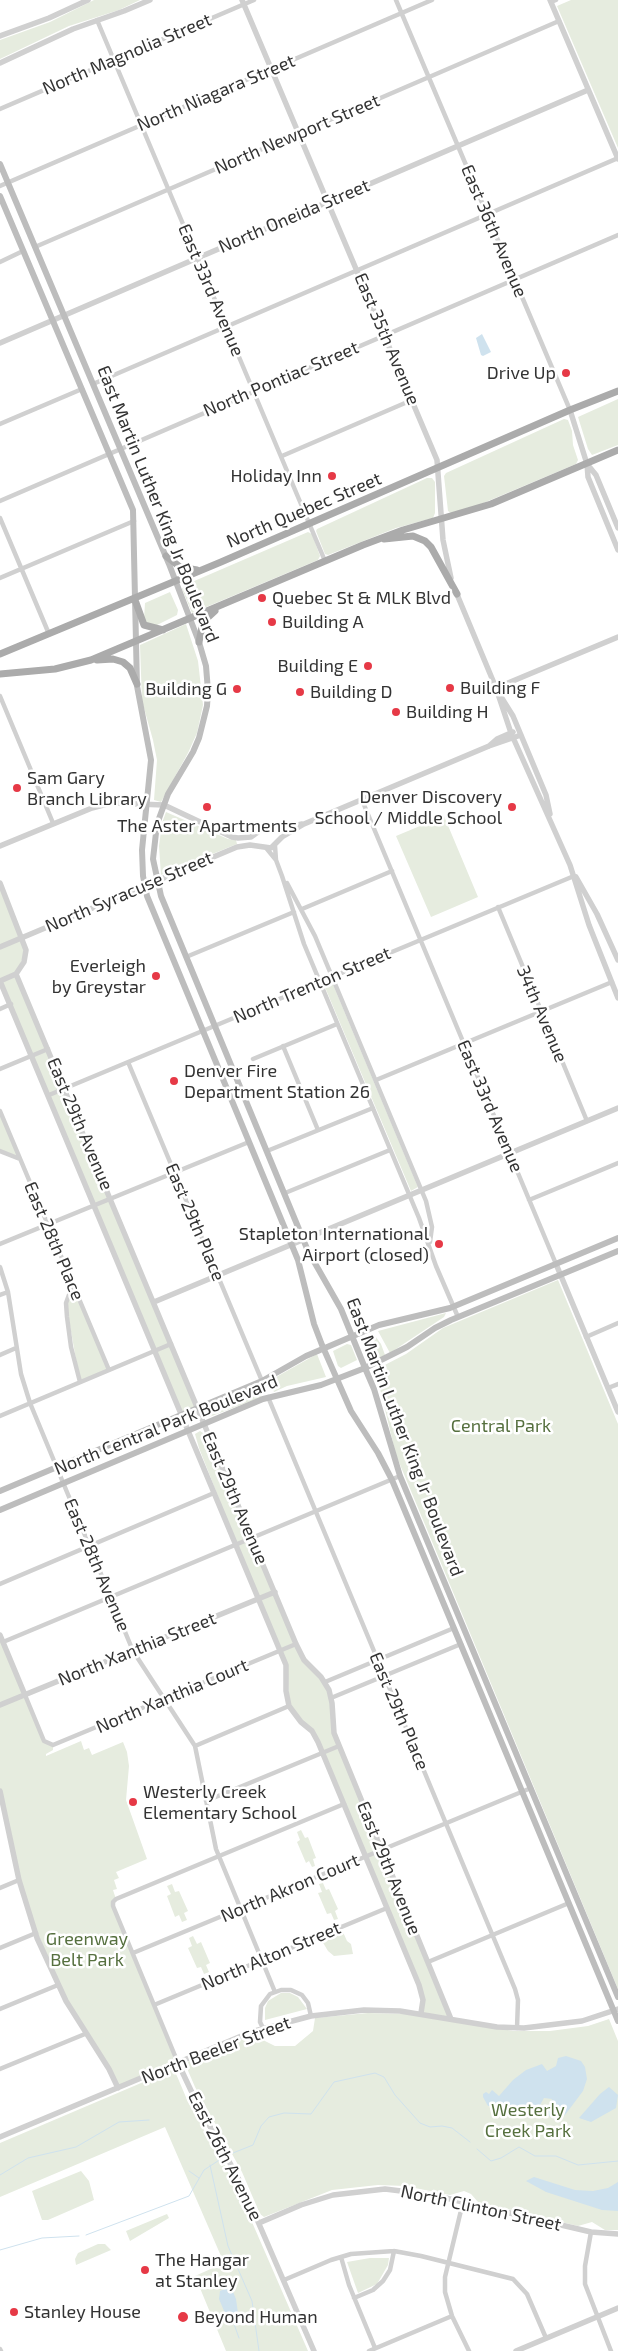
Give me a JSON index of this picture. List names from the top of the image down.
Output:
{
  "streets": {
    "main road": ["East Martin Luther King Jr Boulevard", "North Quebec Street", "North Central Park Boulevard"],
    "street": [
      "North Magnolia Street",
      "North Niagara Street",
      "North Newport Street",
      "North Oneida Street",
      "East 36th Avenue",
      "East 33rd Avenue",
      "East 35th Avenue",
      "North Pontiac Street",
      "North Syracuse Street",
      "North Trenton Street",
      "34th Avenue",
      "East 29th Avenue",
      "East 29th Place",
      "East 28th Place",
      "East 28th Avenue",
      "North Xanthia Street",
      "North Xanthia Court",
      "North Akron Court",
      "North Alton Street",
      "North Beeler Street",
      "East 26th Avenue",
      "North Clinton Street"
    ]
  },
  "crossings": [
    ["North Magnolia Street", "East 33rd Avenue"],
    ["North Magnolia Street", "East 35th Avenue"],
    ["North Niagara Street", "East 36th Avenue"],
    ["North Niagara Street", "East 33rd Avenue"],
    ["North Niagara Street", "East 35th Avenue"],
    ["North Niagara Street", "East Martin Luther King Jr Boulevard"],
    ["North Newport Street", "East 36th Avenue"],
    ["North Newport Street", "East 33rd Avenue"],
    ["North Newport Street", "East 35th Avenue"],
    ["North Newport Street", "East Martin Luther King Jr Boulevard"],
    ["North Oneida Street", "East 36th Avenue"],
    ["North Oneida Street", "East 33rd Avenue"],
    ["North Oneida Street", "East 35th Avenue"],
    ["North Oneida Street", "East Martin Luther King Jr Boulevard"],
    ["East 36th Avenue", "North Pontiac Street"],
    ["East 36th Avenue", "North Quebec Street"],
    ["East 33rd Avenue", "North Pontiac Street"],
    ["East 33rd Avenue", "North Quebec Street"],
    ["East 33rd Avenue", "North Trenton Street"],
    ["East 33rd Avenue", "North Central Park Boulevard"],
    ["East 35th Avenue", "North Pontiac Street"],
    ["East 35th Avenue", "North Quebec Street"],
    ["East 35th Avenue", "North Trenton Street"],
    ["North Pontiac Street", "East Martin Luther King Jr Boulevard"],
    ["East Martin Luther King Jr Boulevard", "North Quebec Street"],
    ["East Martin Luther King Jr Boulevard", "North Syracuse Street"],
    ["East Martin Luther King Jr Boulevard", "North Trenton Street"],
    ["East Martin Luther King Jr Boulevard", "North Central Park Boulevard"],
    ["East Martin Luther King Jr Boulevard", "North Akron Court"],
    ["East Martin Luther King Jr Boulevard", "North Beeler Street"],
    ["North Trenton Street", "34th Avenue"],
    ["North Trenton Street", "East 29th Avenue"],
    ["North Trenton Street", "East 29th Place"],
    ["East 29th Avenue", "North Central Park Boulevard"],
    ["East 29th Avenue", "North Xanthia Street"],
    ["East 29th Avenue", "North Xanthia Court"],
    ["East 29th Avenue", "North Akron Court"],
    ["East 29th Avenue", "North Alton Street"],
    ["East 29th Avenue", "North Beeler Street"],
    ["East 29th Place", "North Central Park Boulevard"],
    ["East 29th Place", "North Akron Court"],
    ["East 29th Place", "North Beeler Street"],
    ["North Central Park Boulevard", "East 28th Avenue"],
    ["East 28th Avenue", "North Xanthia Street"],
    ["East 28th Avenue", "North Xanthia Court"],
    ["East 28th Avenue", "North Akron Court"],
    ["East 28th Avenue", "North Alton Street"],
    ["East 28th Avenue", "East 26th Avenue"],
    ["North Xanthia Street", "North Xanthia Court"],
    ["North Akron Court", "East 26th Avenue"],
    ["North Alton Street", "East 26th Avenue"],
    ["North Beeler Street", "East 26th Avenue"],
    ["East 26th Avenue", "North Clinton Street"]
  ],
  "parks": ["Central Park", "Greenway Belt Park", "Westerly Creek Park"],
  "places": [
    "Drive Up",
    "Holiday Inn",
    "Quebec St & MLK Blvd",
    "Building A",
    "Building E",
    "Building F",
    "Building G",
    "Building D",
    "Building H",
    "Sam Gary Branch Library",
    "The Aster Apartments",
    "Denver Discovery School / Middle School",
    "Everleigh by Greystar",
    "Denver Fire Department Station 26",
    "Stapleton International Airport (closed)",
    "Westerly Creek Elementary School",
    "The Hangar at Stanley",
    "Stanley House",
    "Beyond Human"
  ]
}
